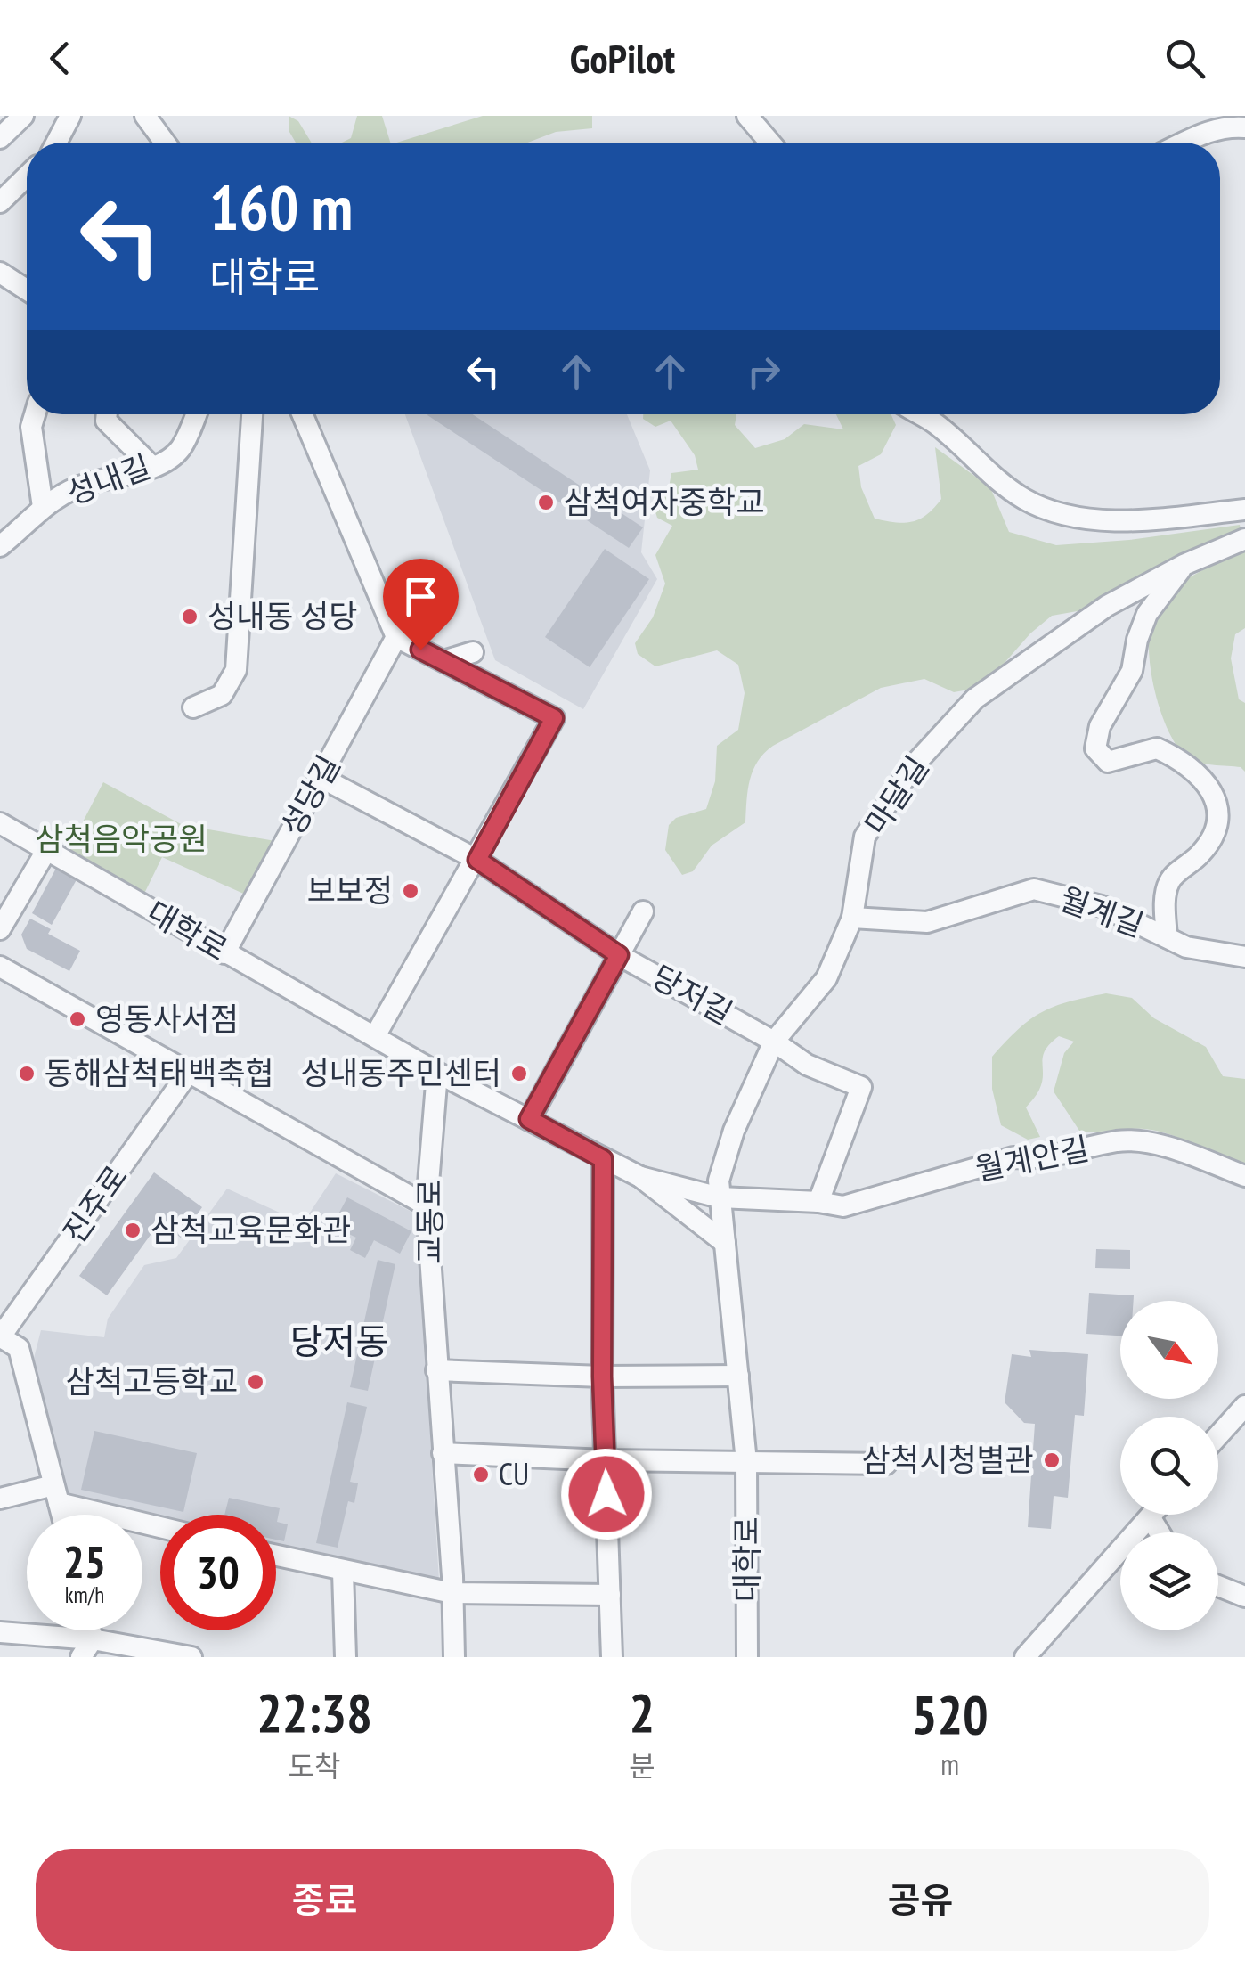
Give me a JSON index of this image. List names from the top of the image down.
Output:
{
  "streets": {
    "street": [
      "성내길",
      "성당길",
      "마달길",
      "월계길",
      "대학로",
      "당저길",
      "월계안길",
      "진주로",
      "교동로"
    ]
  },
  "crossings": [
    ["성당길", "대학로"],
    ["성당길", "당저길"],
    ["마달길", "월계길"],
    ["마달길", "대학로"],
    ["마달길", "당저길"],
    ["마달길", "월계안길"],
    ["대학로", "월계안길"],
    ["대학로", "교동로"]
  ],
  "districts": ["당저동"],
  "parks": ["삼척음악공원"],
  "places": [
    "삼척여자중학교",
    "성내동 성당",
    "보보정",
    "영동사서점",
    "동해삼척태백축협",
    "성내동주민센터",
    "삼척교육문화관",
    "삼척고등학교",
    "삼척시청별관",
    "CU"
  ],
  "north": "bottom right",
  "page": {
    "header": "GoPilot",
    "turn": ["160 m", "대학로"],
    "speed": "25 km/h",
    "limit": "30",
    "eta": [
      "22:38",
      "도착",
      "2",
      "분",
      "520",
      "m"
    ],
    "buttons": ["종료", "공유"]
  }
}
